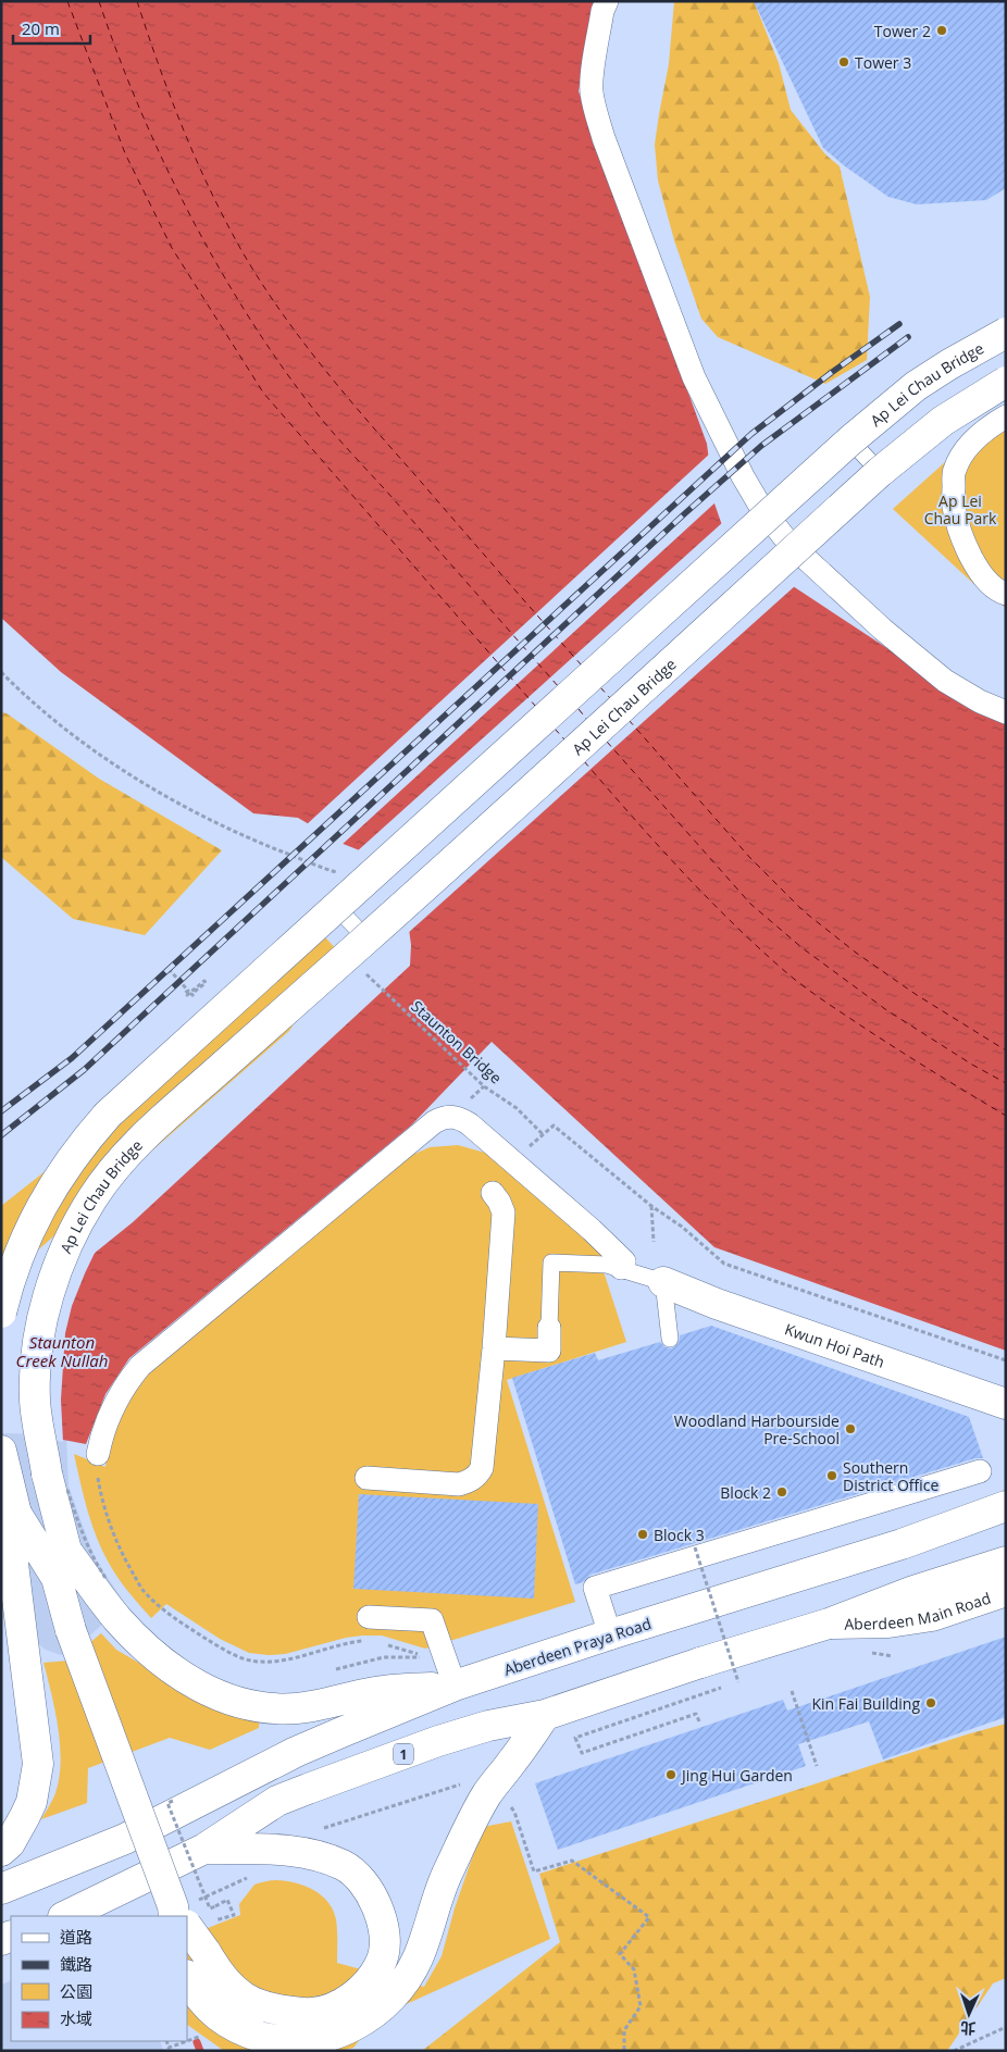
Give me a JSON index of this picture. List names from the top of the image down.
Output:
{
  "streets": {
    "main road": [
      "Ap Lei Chau Bridge",
      "Kwun Hoi Path",
      "Aberdeen Main Road",
      "Aberdeen Praya Road",
      "1"
    ],
    "path": ["Staunton Bridge"]
  },
  "crossings": [
    ["Aberdeen Main Road", "1"]
  ],
  "water": ["Staunton Creek Nullah"],
  "parks": ["Ap Lei Chau Park"],
  "places": [
    "Tower 2",
    "Tower 3",
    "Woodland Harbourside Pre-School",
    "Southern District Office",
    "Block 2",
    "Block 3",
    "Kin Fai Building",
    "Jing Hui Garden"
  ],
  "legend": [
    "道路",
    "鐵路",
    "公園",
    "水域"
  ],
  "scale_bar": "20 m",
  "north": "bottom"
}
